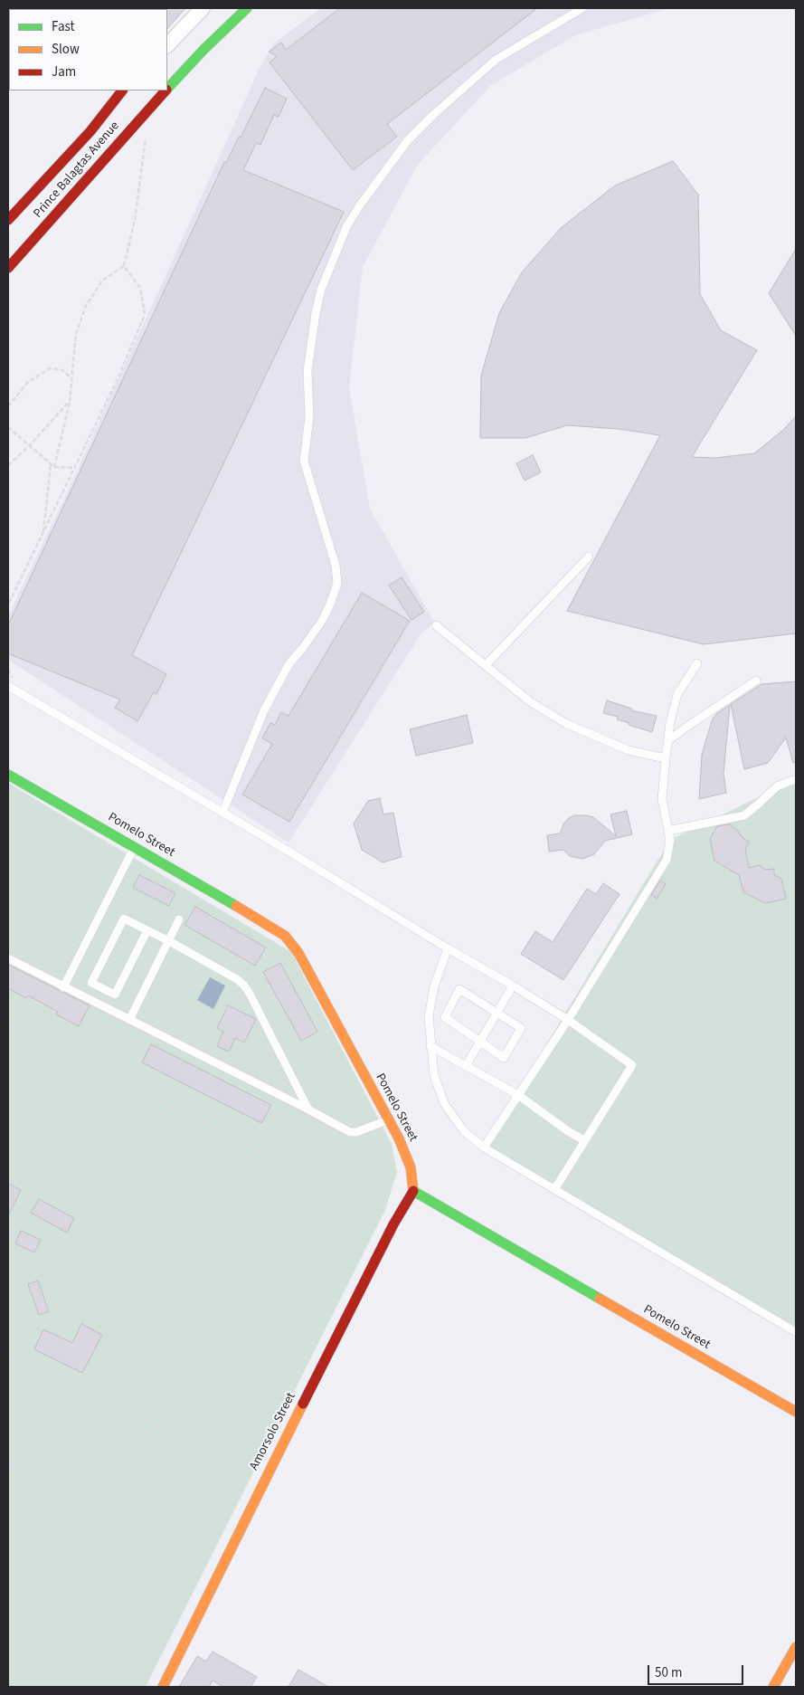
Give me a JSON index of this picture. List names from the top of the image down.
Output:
{
  "streets": {
    "street": ["Prince Balagtas Avenue", "Pomelo Street", "Amorsolo Street"]
  },
  "crossings": [
    ["Pomelo Street", "Amorsolo Street"]
  ],
  "legend": ["Fast", "Slow", "Jam"],
  "scale_bar": "50 m"
}
